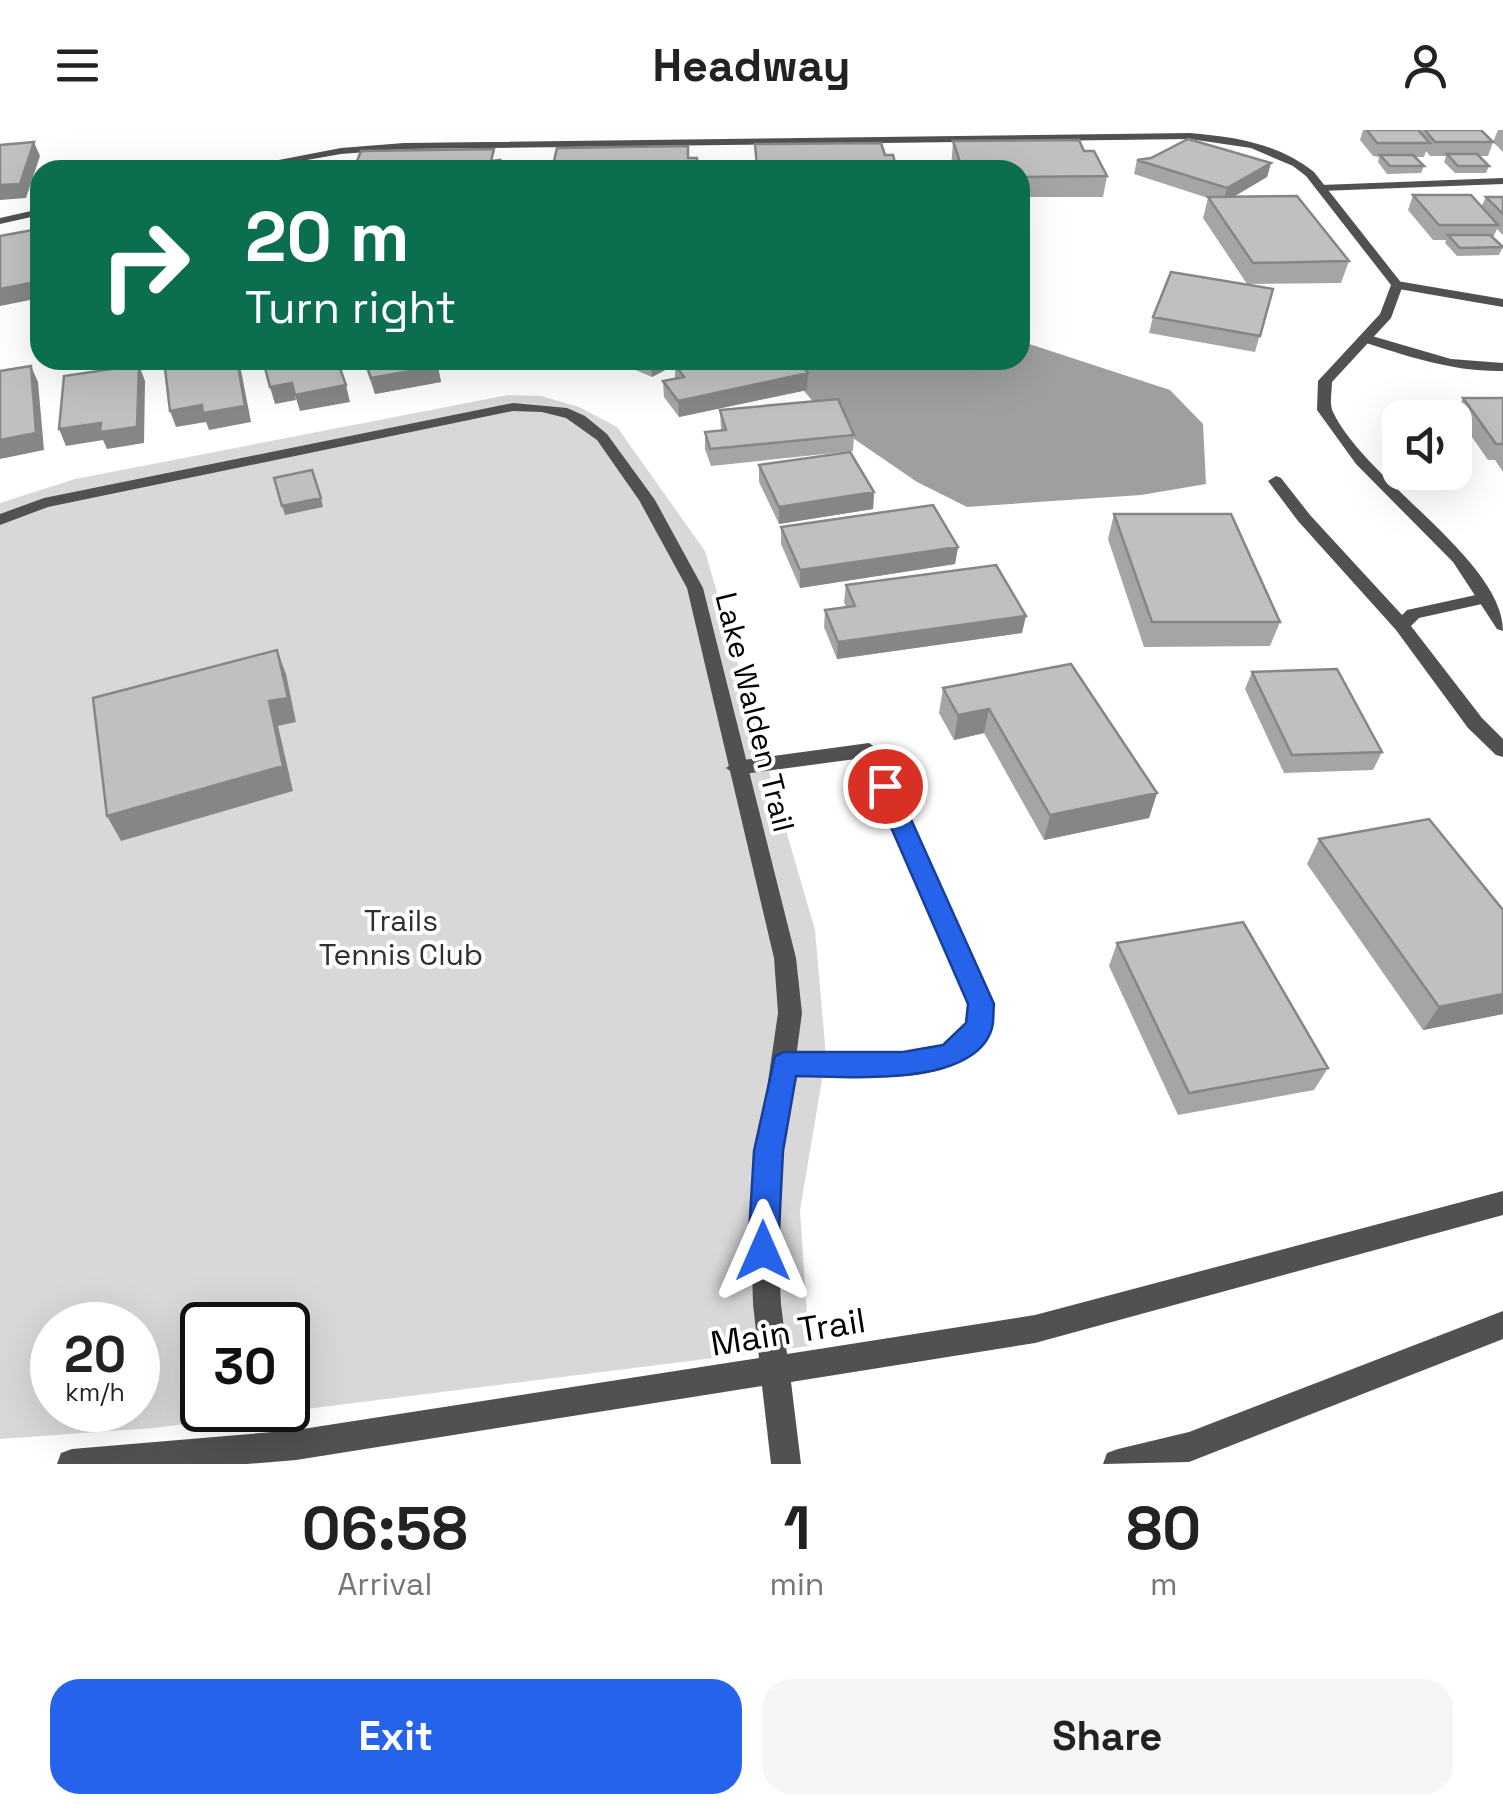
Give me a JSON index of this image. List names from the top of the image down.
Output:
{
  "streets": {
    "street": ["Lake Walden Trail", "Main Trail"]
  },
  "crossings": [
    ["Lake Walden Trail", "Main Trail"]
  ],
  "parks": ["Trails Tennis Club"],
  "page": {
    "header": "Headway",
    "turn": ["20 m", "Turn right"],
    "speed": "20 km/h",
    "limit": "30",
    "eta": [
      "06:58",
      "Arrival",
      "1",
      "min",
      "80",
      "m"
    ],
    "buttons": ["Exit", "Share"]
  }
}
